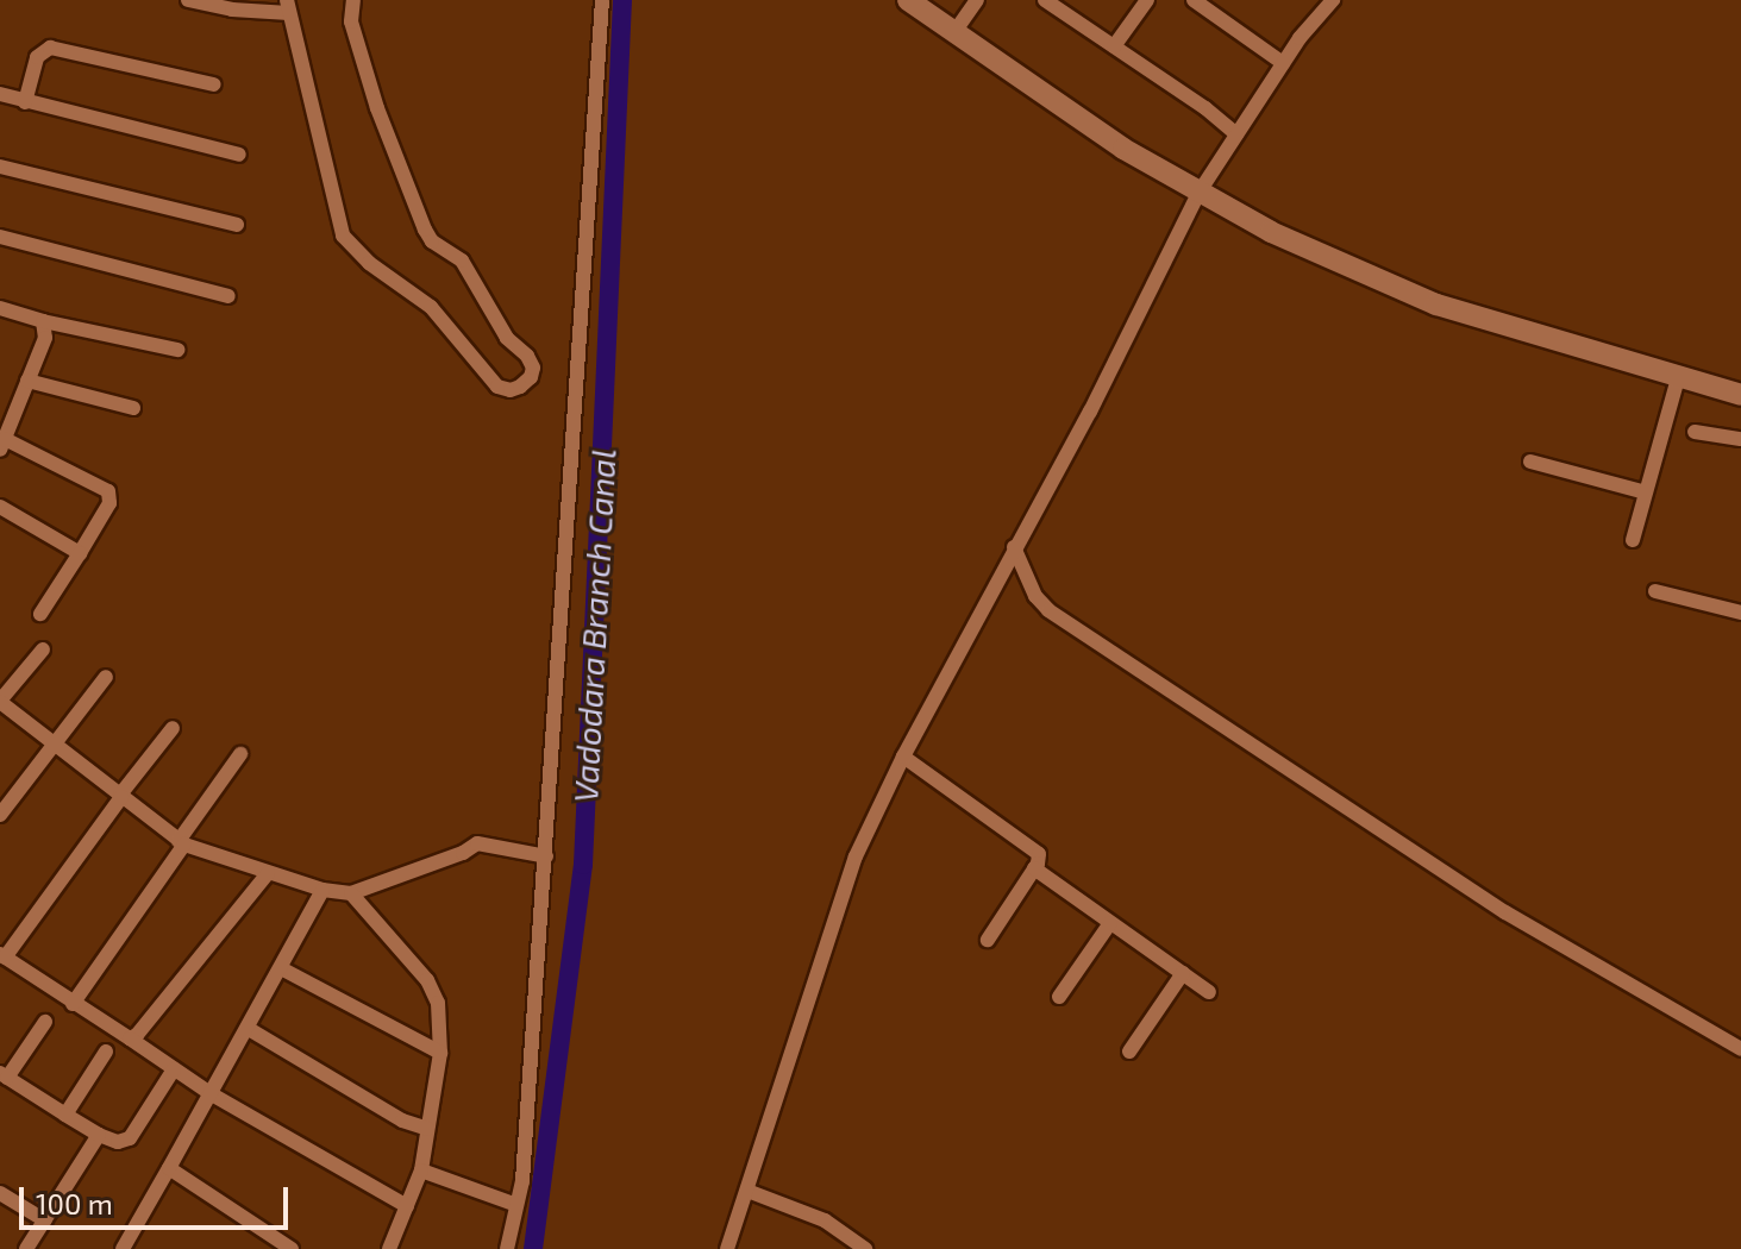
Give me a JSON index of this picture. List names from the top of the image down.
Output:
{
  "water": ["Vadodara Branch Canal"],
  "scale_bar": "100 m"
}
